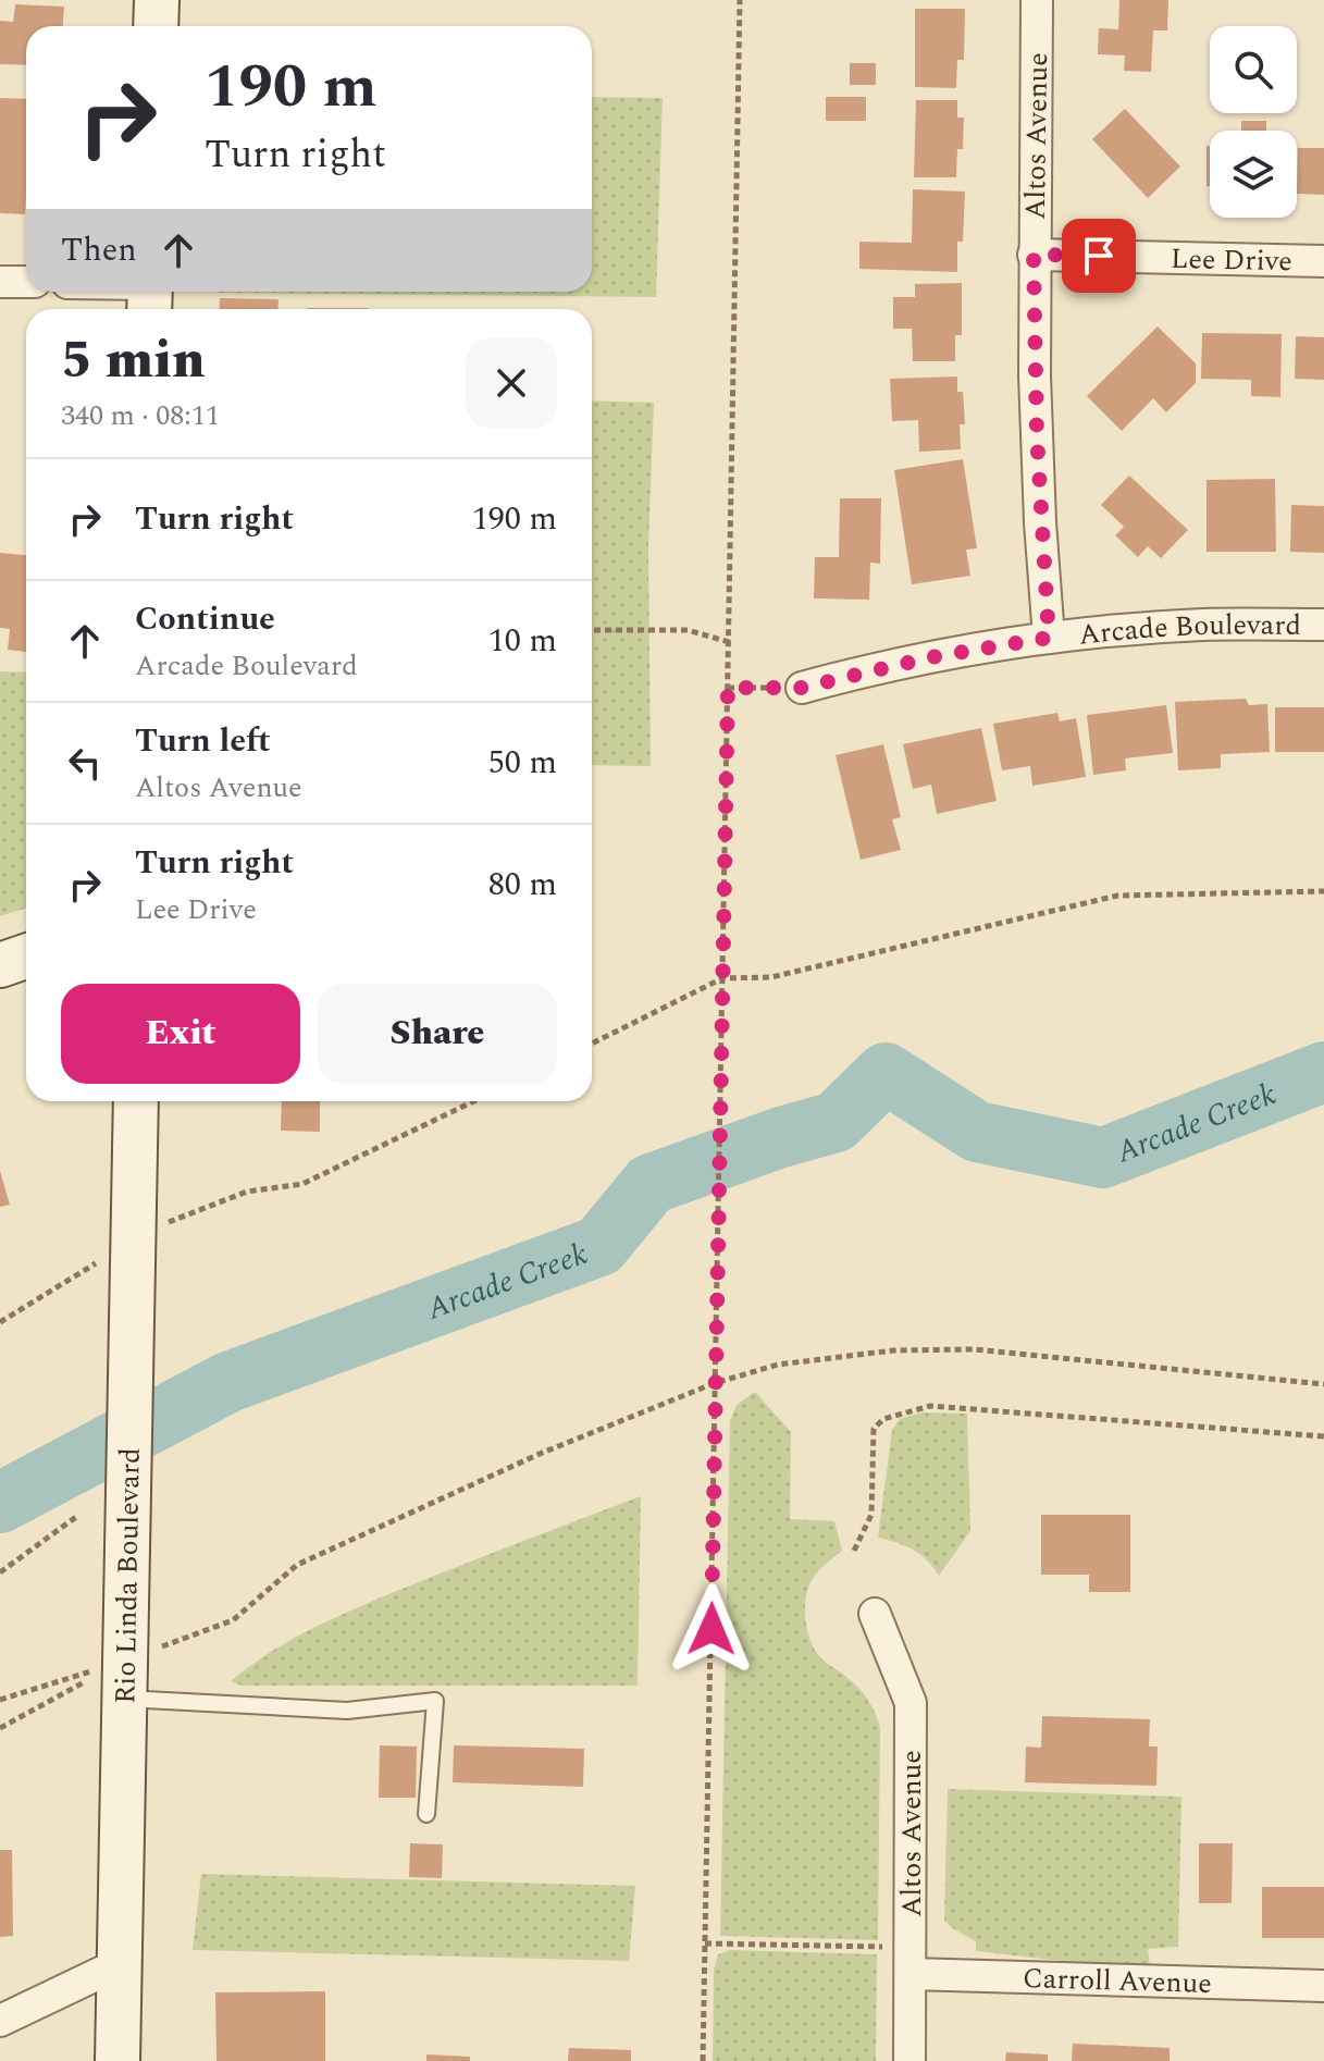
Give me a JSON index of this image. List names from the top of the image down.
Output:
{
  "streets": {
    "main road": ["Rio Linda Boulevard"],
    "street": [
      "Altos Avenue",
      "Lee Drive",
      "Arcade Boulevard",
      "Carroll Avenue"
    ]
  },
  "crossings": [
    ["Altos Avenue", "Lee Drive"],
    ["Altos Avenue", "Arcade Boulevard"],
    ["Altos Avenue", "Carroll Avenue"]
  ],
  "water": ["Arcade Creek"],
  "page": {
    "turn": ["190 m", "Turn right"],
    "then": "Then",
    "heading": ["5 min", "340 m · 08:11"],
    "list": [
      {
        "name": "Turn right",
        "value": "190 m"
      },
      {
        "name": "Continue",
        "note": "Arcade Boulevard",
        "value": "10 m"
      },
      {
        "name": "Turn left",
        "note": "Altos Avenue",
        "value": "50 m"
      },
      {
        "name": "Turn right",
        "note": "Lee Drive",
        "value": "80 m"
      }
    ],
    "buttons": ["Exit", "Share"]
  }
}
